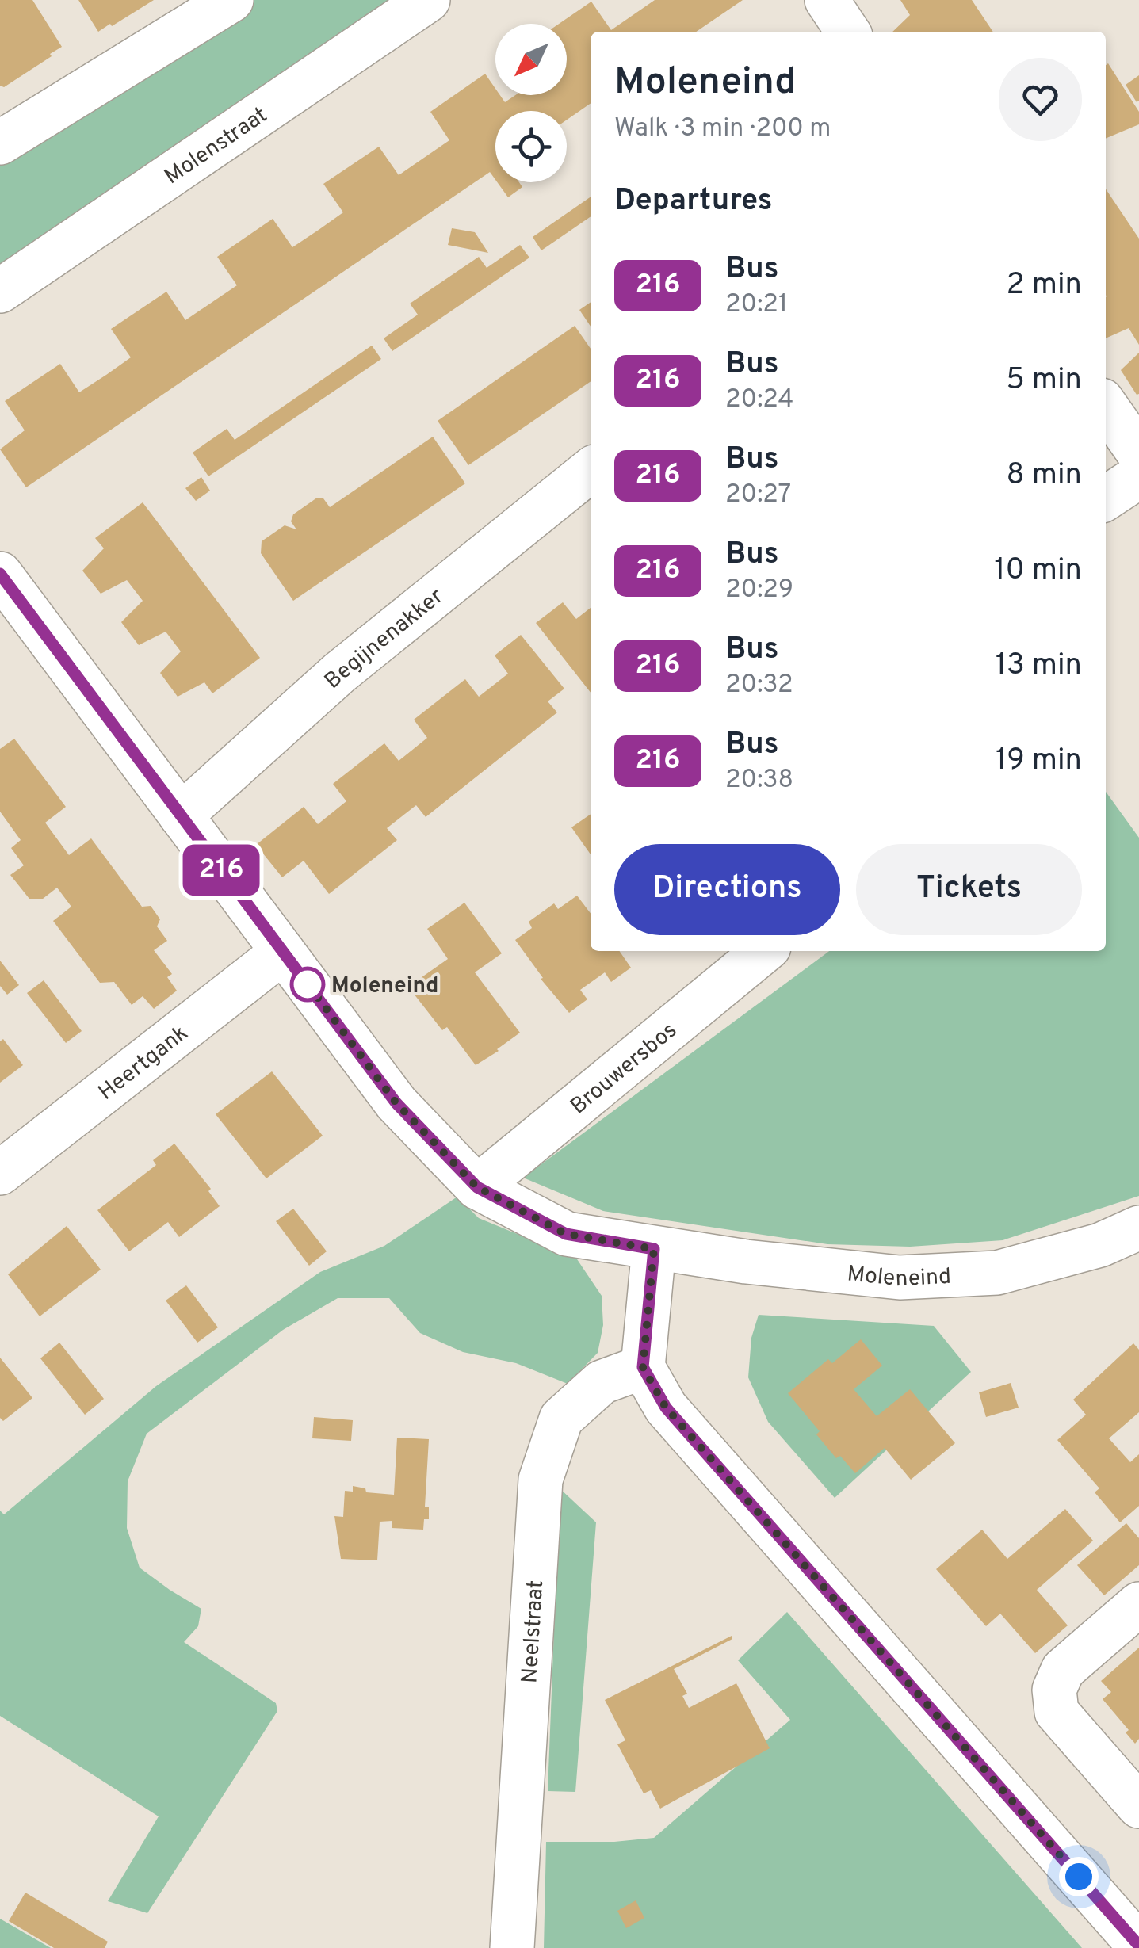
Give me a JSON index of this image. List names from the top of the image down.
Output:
{
  "streets": {
    "street": [
      "Molenstraat",
      "Begijnenakker",
      "Heertgank",
      "Brouwersbos",
      "Moleneind",
      "Neelstraat"
    ]
  },
  "crossings": [
    ["Begijnenakker", "Moleneind"],
    ["Heertgank", "Moleneind"],
    ["Brouwersbos", "Moleneind"]
  ],
  "places": ["Moleneind"],
  "lines": ["bus line 216"],
  "north": "bottom left",
  "page": {
    "on_map": "216",
    "heading": [
      ["Moleneind", "Walk · 3 min · 200 m"],
      "Departures"
    ],
    "list": [
      {
        "mark": "216",
        "name": "Bus",
        "note": "20:21",
        "value": "2 min"
      },
      {
        "mark": "216",
        "name": "Bus",
        "note": "20:24",
        "value": "5 min"
      },
      {
        "mark": "216",
        "name": "Bus",
        "note": "20:27",
        "value": "8 min"
      },
      {
        "mark": "216",
        "name": "Bus",
        "note": "20:29",
        "value": "10 min"
      },
      {
        "mark": "216",
        "name": "Bus",
        "note": "20:32",
        "value": "13 min"
      },
      {
        "mark": "216",
        "name": "Bus",
        "note": "20:38",
        "value": "19 min"
      }
    ],
    "buttons": ["Directions", "Tickets"]
  }
}
